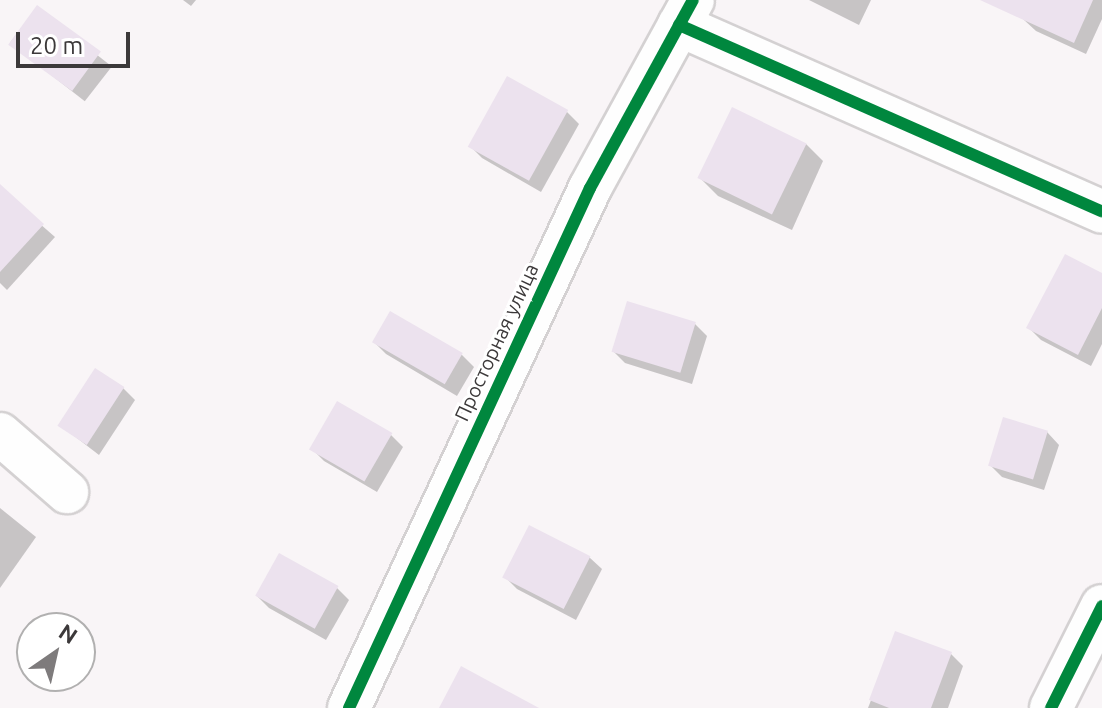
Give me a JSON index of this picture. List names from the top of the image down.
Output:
{
  "streets": {
    "street": ["Просторная улица"]
  },
  "scale_bar": "20 m",
  "north": "top right"
}
